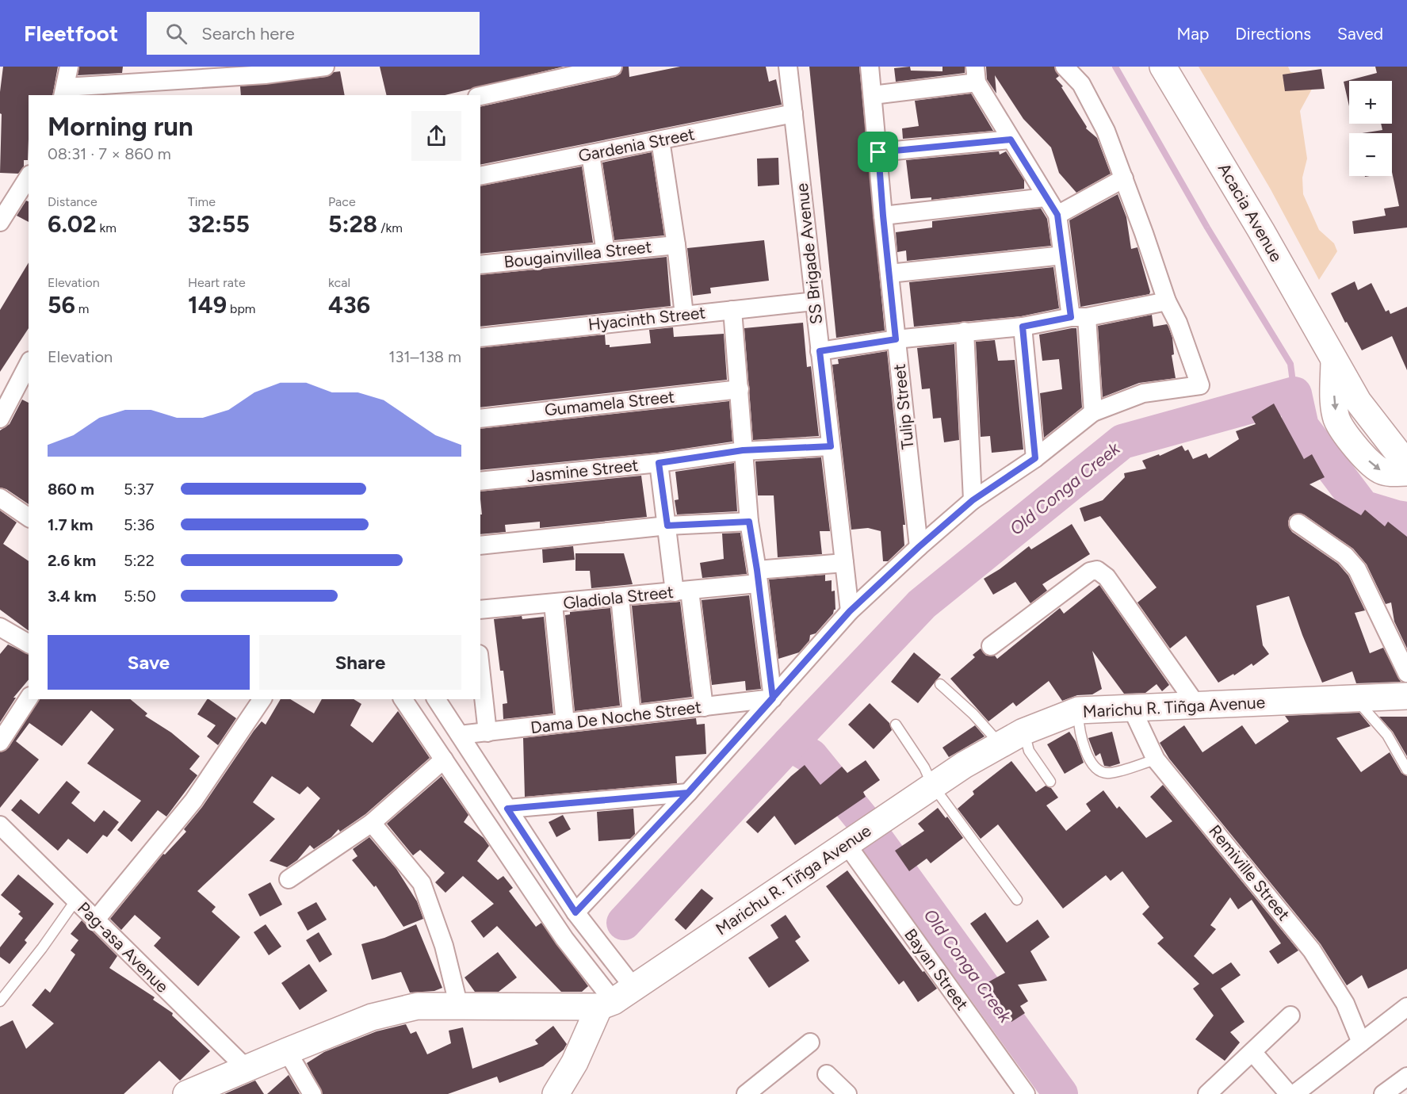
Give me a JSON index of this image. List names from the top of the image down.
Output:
{
  "streets": {
    "main road": ["Acacia Avenue", "Marichu R. Tiñga Avenue"],
    "street": [
      "Gardenia Street",
      "SS Brigade Avenue",
      "Bougainvillea Street",
      "Hyacinth Street",
      "Gumamela Street",
      "Tulip Street",
      "Jasmine Street",
      "Gladiola Street",
      "Dama De Noche Street",
      "Remiville Street",
      "Pag-asa Avenue",
      "Bayan Street"
    ]
  },
  "crossings": [
    ["Gardenia Street", "SS Brigade Avenue"],
    ["SS Brigade Avenue", "Hyacinth Street"],
    ["SS Brigade Avenue", "Jasmine Street"],
    ["SS Brigade Avenue", "Gladiola Street"],
    ["Marichu R. Tiñga Avenue", "Remiville Street"],
    ["Marichu R. Tiñga Avenue", "Bayan Street"]
  ],
  "water": ["Old Conga Creek"],
  "page": {
    "header": "Fleetfoot",
    "search": "Search here",
    "nav": ["Map", "Directions", "Saved"],
    "map_buttons": ["+", "−"],
    "heading": ["Morning run", "08:31 · 7 × 860 m"],
    "stats": [
      ["Distance", "6.02 km"],
      ["Time", "32:55"],
      ["Pace", "5:28 /km"],
      ["Elevation", "56 m"],
      ["Heart rate", "149 bpm"],
      ["kcal", "436"]
    ],
    "chart": ["Elevation", "131–138 m"],
    "list": [
      {
        "name": "860 m",
        "note": "5:37"
      },
      {
        "name": "1.7 km",
        "note": "5:36"
      },
      {
        "name": "2.6 km",
        "note": "5:22"
      },
      {
        "name": "3.4 km",
        "note": "5:50"
      }
    ],
    "buttons": ["Save", "Share"]
  }
}
